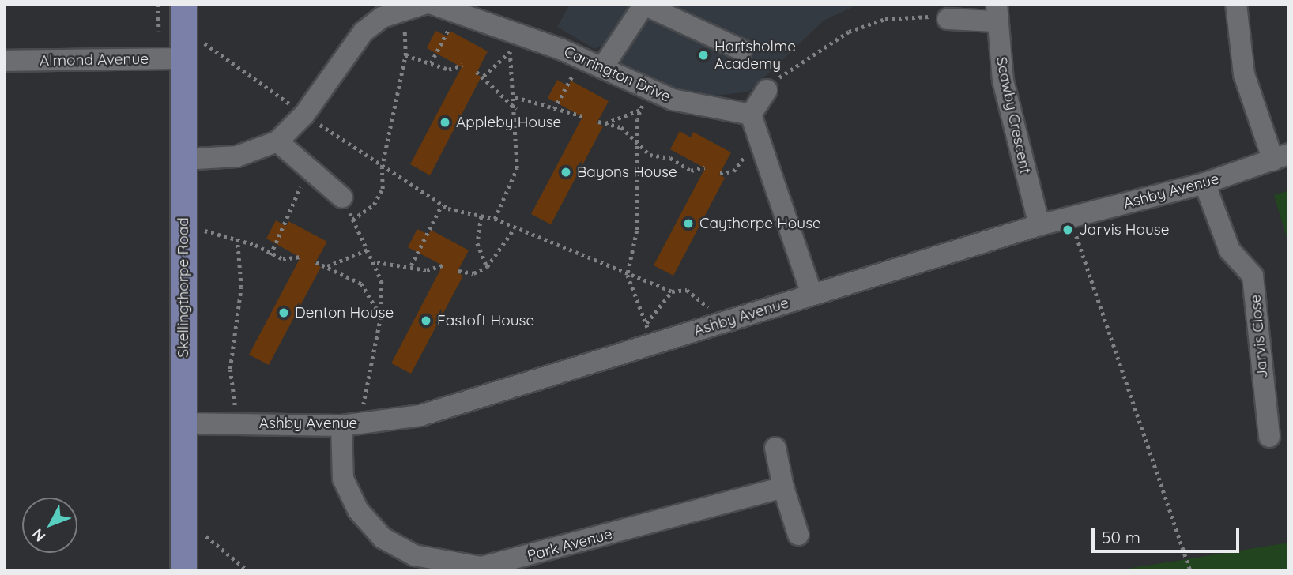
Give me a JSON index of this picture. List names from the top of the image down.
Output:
{
  "streets": {
    "main road": ["Skellingthorpe Road"],
    "street": [
      "Almond Avenue",
      "Carrington Drive",
      "Scawby Crescent",
      "Ashby Avenue",
      "Jarvis Close",
      "Park Avenue"
    ]
  },
  "crossings": [
    ["Almond Avenue", "Skellingthorpe Road"],
    ["Scawby Crescent", "Ashby Avenue"],
    ["Ashby Avenue", "Skellingthorpe Road"],
    ["Ashby Avenue", "Jarvis Close"],
    ["Ashby Avenue", "Park Avenue"]
  ],
  "places": [
    "Hartsholme Academy",
    "Appleby House",
    "Bayons House",
    "Caythorpe House",
    "Jarvis House",
    "Denton House",
    "Eastoft House"
  ],
  "scale_bar": "50 m",
  "north": "bottom left"
}
